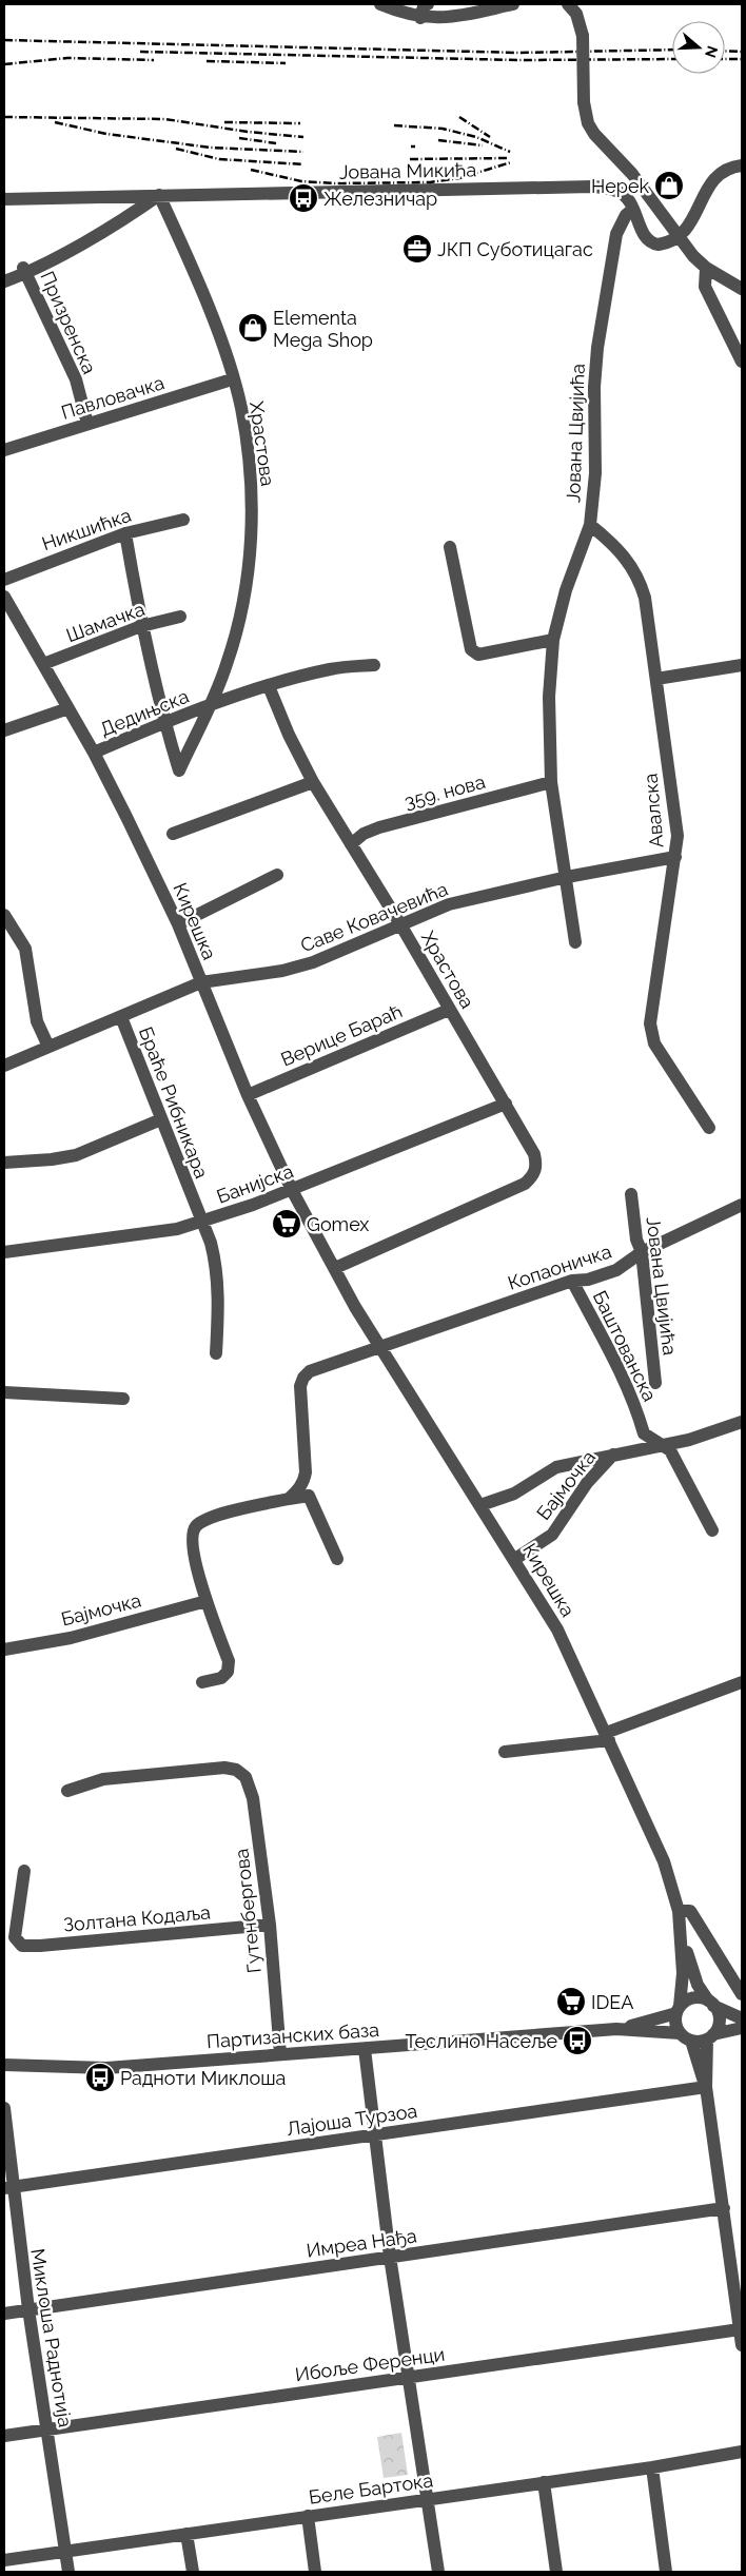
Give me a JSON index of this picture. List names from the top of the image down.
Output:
{
  "streets": {
    "street": [
      "Јована Микића",
      "Призренска",
      "Павловачка",
      "Јована Цвијића",
      "Храстова",
      "Никшићка",
      "Шамачка",
      "Дедињска",
      "359. нова",
      "Авалска",
      "Саве Ковачевића",
      "Кирешка",
      "Верице Бараћ",
      "Браће Рибникара",
      "Банијска",
      "Копаоничка",
      "Баштованска",
      "Бајмочка",
      "Гутенбергова",
      "Золтана Кодаља",
      "Партизанских база",
      "Лајоша Турзоа",
      "Имреа Нађа",
      "Миклоша Раднотија",
      "Ибоље Ференци",
      "Беле Бартока"
    ]
  },
  "crossings": [
    ["Јована Микића", "Јована Цвијића"],
    ["Јована Микића", "Храстова"],
    ["Призренска", "Павловачка"],
    ["Павловачка", "Храстова"],
    ["Јована Цвијића", "359. нова"],
    ["Јована Цвијића", "Авалска"],
    ["Јована Цвијића", "Саве Ковачевића"],
    ["Јована Цвијића", "Копаоничка"],
    ["Храстова", "Дедињска"],
    ["Храстова", "359. нова"],
    ["Храстова", "Саве Ковачевића"],
    ["Храстова", "Верице Бараћ"],
    ["Храстова", "Банијска"],
    ["Шамачка", "Кирешка"],
    ["Дедињска", "Кирешка"],
    ["Авалска", "Саве Ковачевића"],
    ["Саве Ковачевића", "Кирешка"],
    ["Саве Ковачевића", "Браће Рибникара"],
    ["Кирешка", "Верице Бараћ"],
    ["Кирешка", "Банијска"],
    ["Кирешка", "Копаоничка"],
    ["Кирешка", "Бајмочка"],
    ["Кирешка", "Партизанских база"],
    ["Браће Рибникара", "Банијска"],
    ["Копаоничка", "Баштованска"],
    ["Баштованска", "Бајмочка"],
    ["Гутенбергова", "Золтана Кодаља"],
    ["Гутенбергова", "Партизанских база"],
    ["Лајоша Турзоа", "Миклоша Раднотија"],
    ["Имреа Нађа", "Миклоша Раднотија"],
    ["Миклоша Раднотија", "Ибоље Ференци"],
    ["Миклоша Раднотија", "Беле Бартока"]
  ],
  "places": {
    "shop": ["Hepek", "Elementa Mega Shop"],
    "bus stop": ["Железничар", "Теслино Насеље", "Радноти Миклоша"],
    "office": ["ЈКП Суботицагас"],
    "supermarket": ["Gomex", "IDEA"]
  },
  "north": "right"
}
